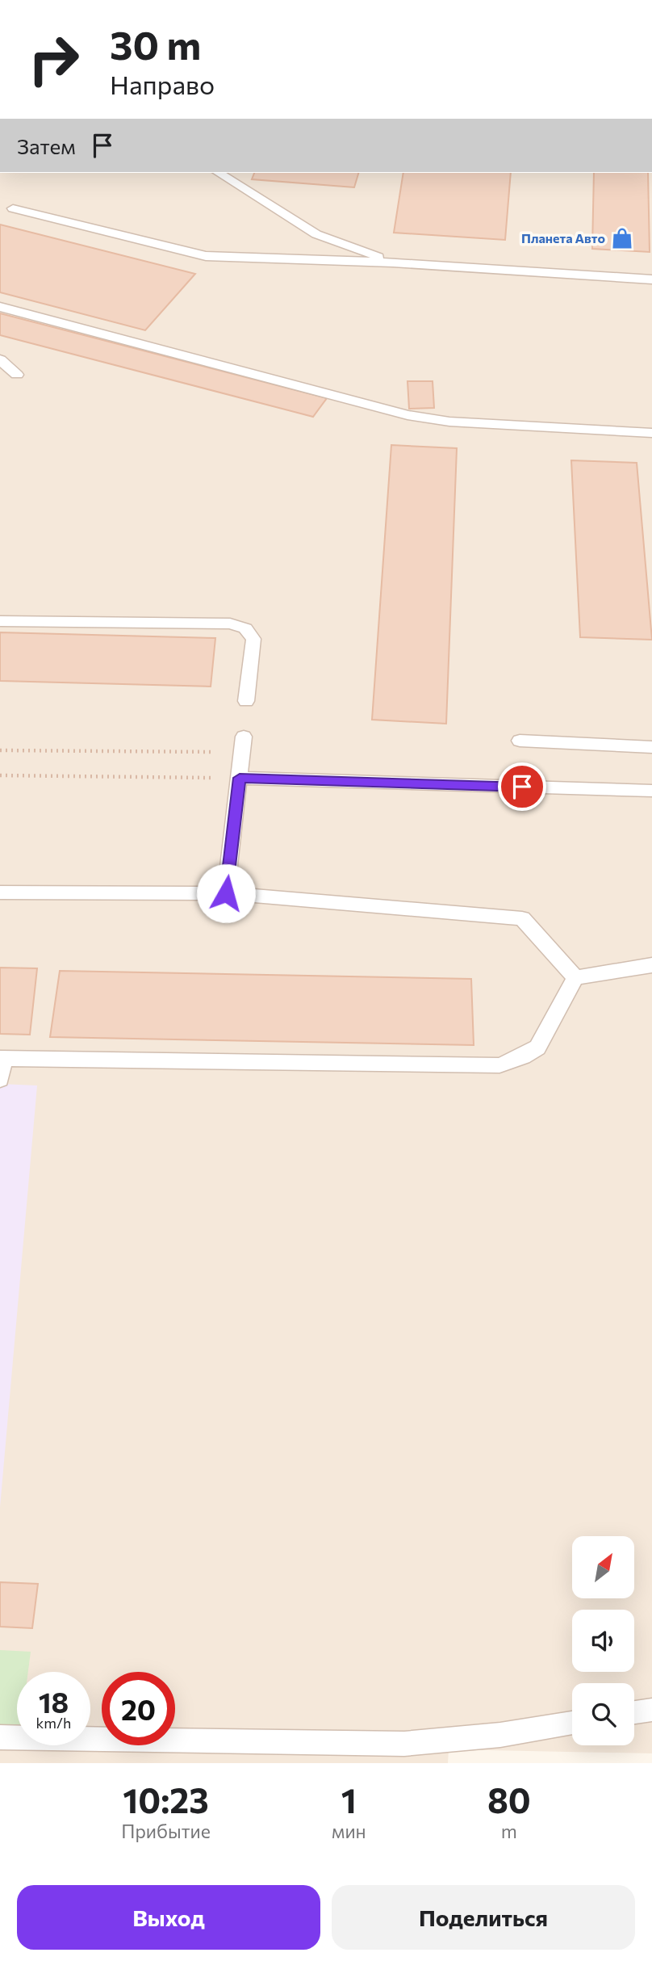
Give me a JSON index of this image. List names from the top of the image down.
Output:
{
  "places": {
    "shop": ["Планета Авто"]
  },
  "north": "top right",
  "page": {
    "turn": ["30 m", "Направо"],
    "then": "Затем",
    "speed": "18 km/h",
    "limit": "20",
    "eta": [
      "10:23",
      "Прибытие",
      "1",
      "мин",
      "80",
      "m"
    ],
    "buttons": ["Выход", "Поделиться"]
  }
}
